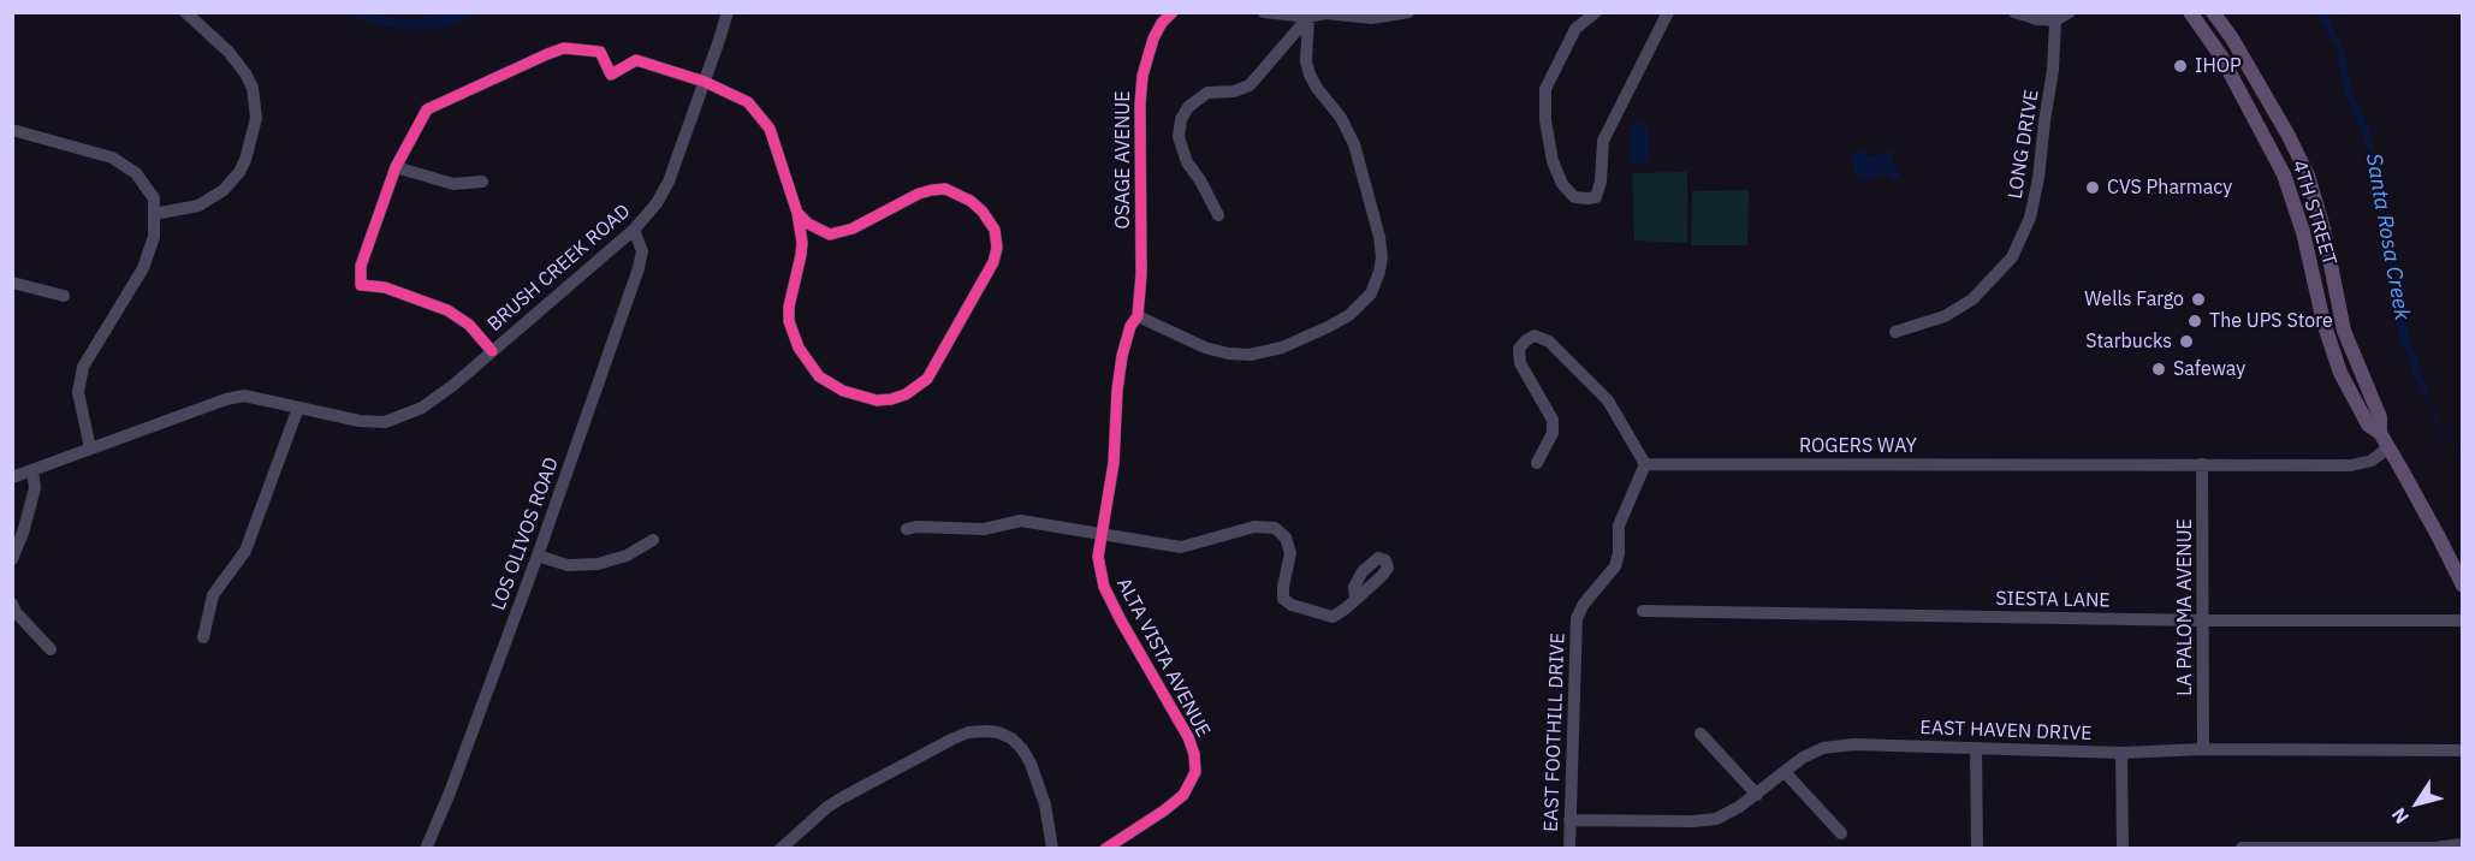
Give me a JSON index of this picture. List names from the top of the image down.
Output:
{
  "streets": {
    "main road": ["4TH STREET"],
    "street": [
      "LONG DRIVE",
      "OSAGE AVENUE",
      "BRUSH CREEK ROAD",
      "ROGERS WAY",
      "LOS OLIVOS ROAD",
      "SIESTA LANE",
      "LA PALOMA AVENUE",
      "ALTA VISTA AVENUE",
      "EAST HAVEN DRIVE",
      "EAST FOOTHILL DRIVE"
    ]
  },
  "crossings": [
    ["OSAGE AVENUE", "ALTA VISTA AVENUE"],
    ["4TH STREET", "ROGERS WAY"],
    ["BRUSH CREEK ROAD", "LOS OLIVOS ROAD"],
    ["ROGERS WAY", "LA PALOMA AVENUE"],
    ["ROGERS WAY", "EAST FOOTHILL DRIVE"],
    ["SIESTA LANE", "LA PALOMA AVENUE"],
    ["LA PALOMA AVENUE", "EAST HAVEN DRIVE"],
    ["EAST HAVEN DRIVE", "EAST FOOTHILL DRIVE"]
  ],
  "water": ["Santa Rosa Creek"],
  "places": [
    "IHOP",
    "CVS Pharmacy",
    "Wells Fargo",
    "The UPS Store",
    "Starbucks",
    "Safeway"
  ],
  "north": "bottom left"
}
